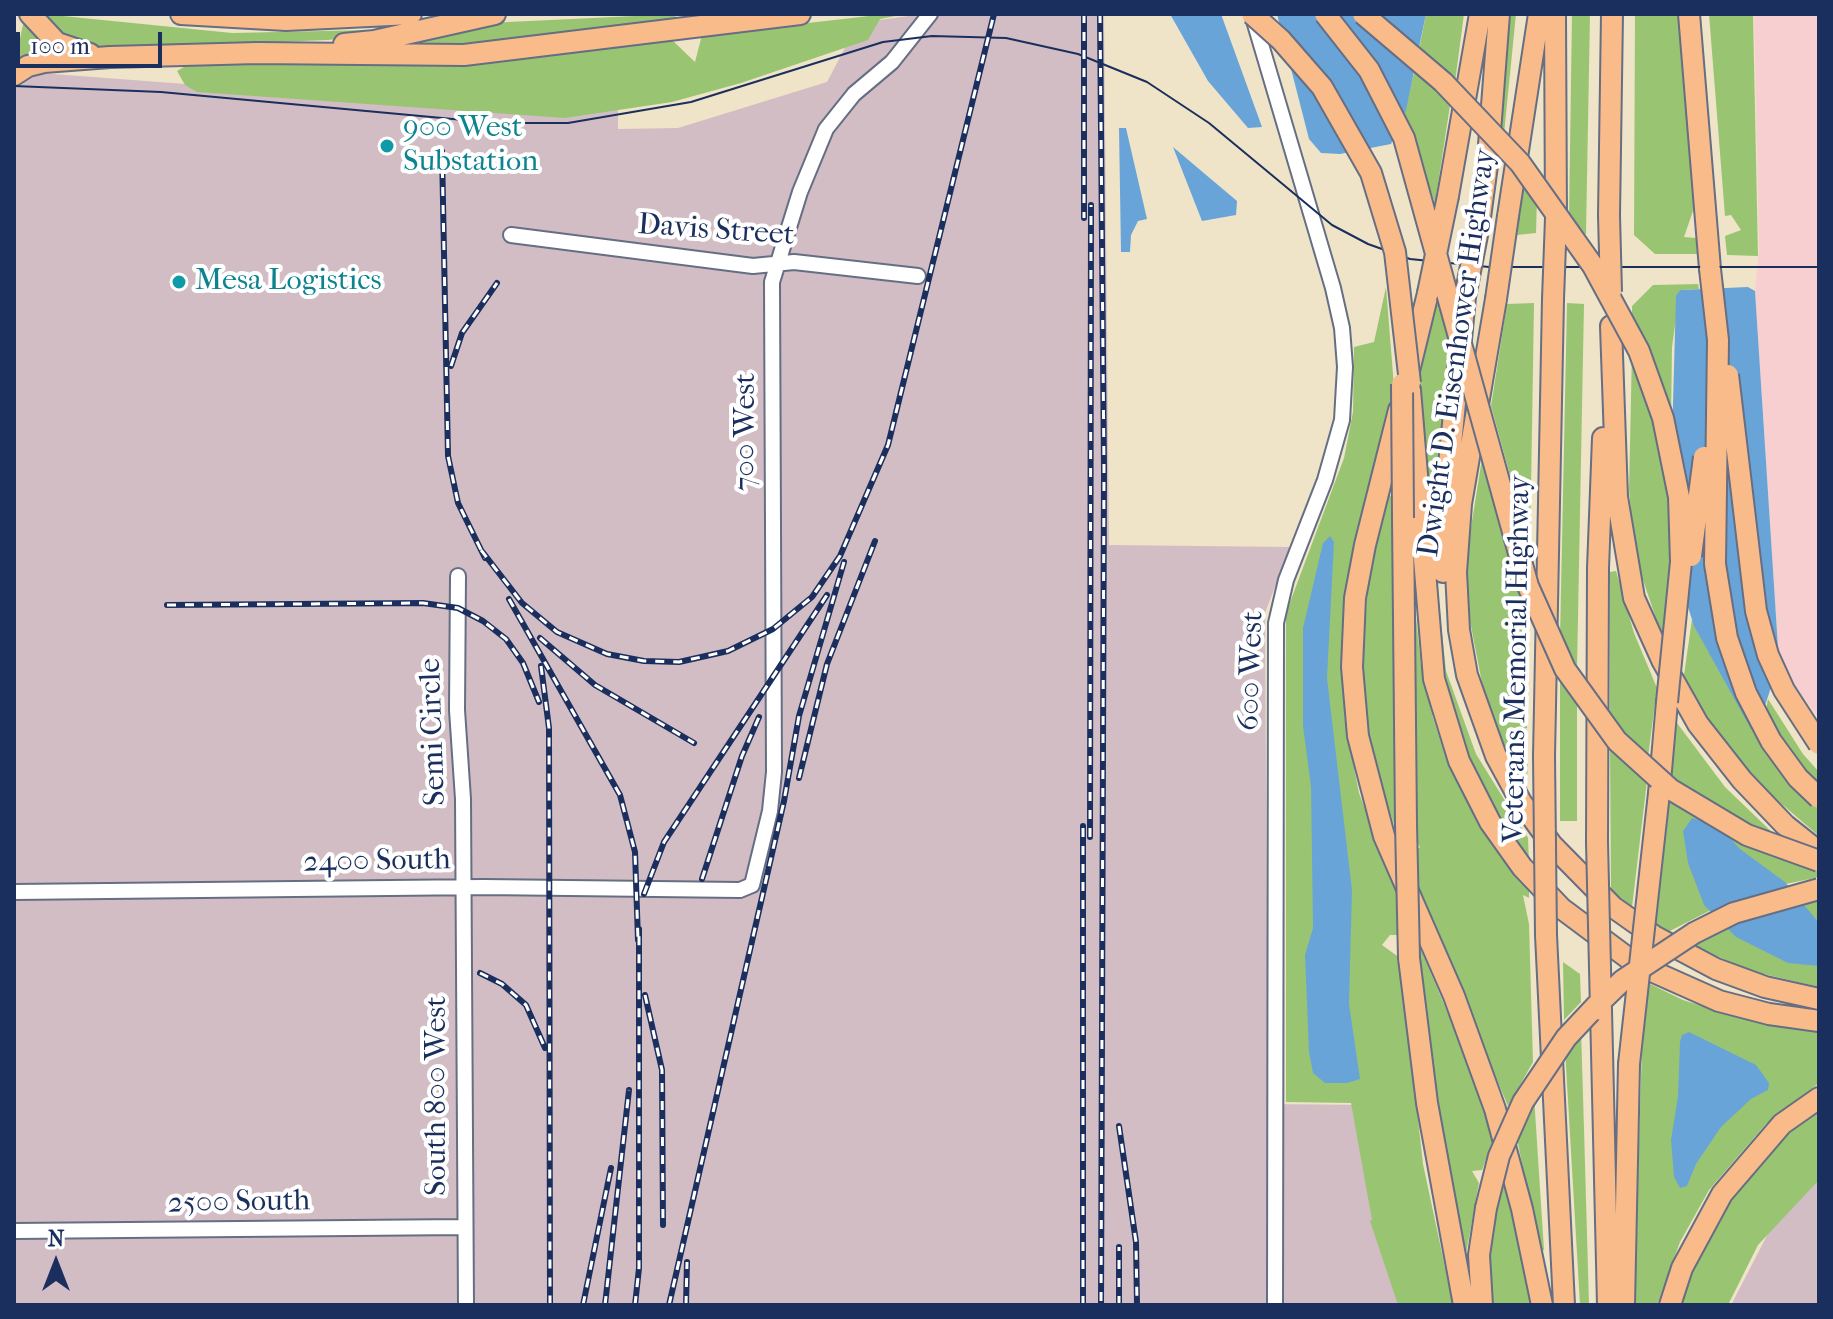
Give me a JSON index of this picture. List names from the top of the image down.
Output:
{
  "streets": {
    "highway": ["Dwight D. Eisenhower Highway", "Veterans Memorial Highway"],
    "street": [
      "Davis Street",
      "700 West",
      "600 West",
      "Semi Circle",
      "2400 South",
      "South 800 West",
      "2500 South"
    ]
  },
  "crossings": [
    ["Davis Street", "700 West"],
    ["700 West", "2400 South"],
    ["Semi Circle", "2400 South"],
    ["Semi Circle", "South 800 West"],
    ["2400 South", "South 800 West"],
    ["South 800 West", "2500 South"]
  ],
  "places": ["900 West Substation", "Mesa Logistics"],
  "scale_bar": "100 m",
  "north": "top"
}
